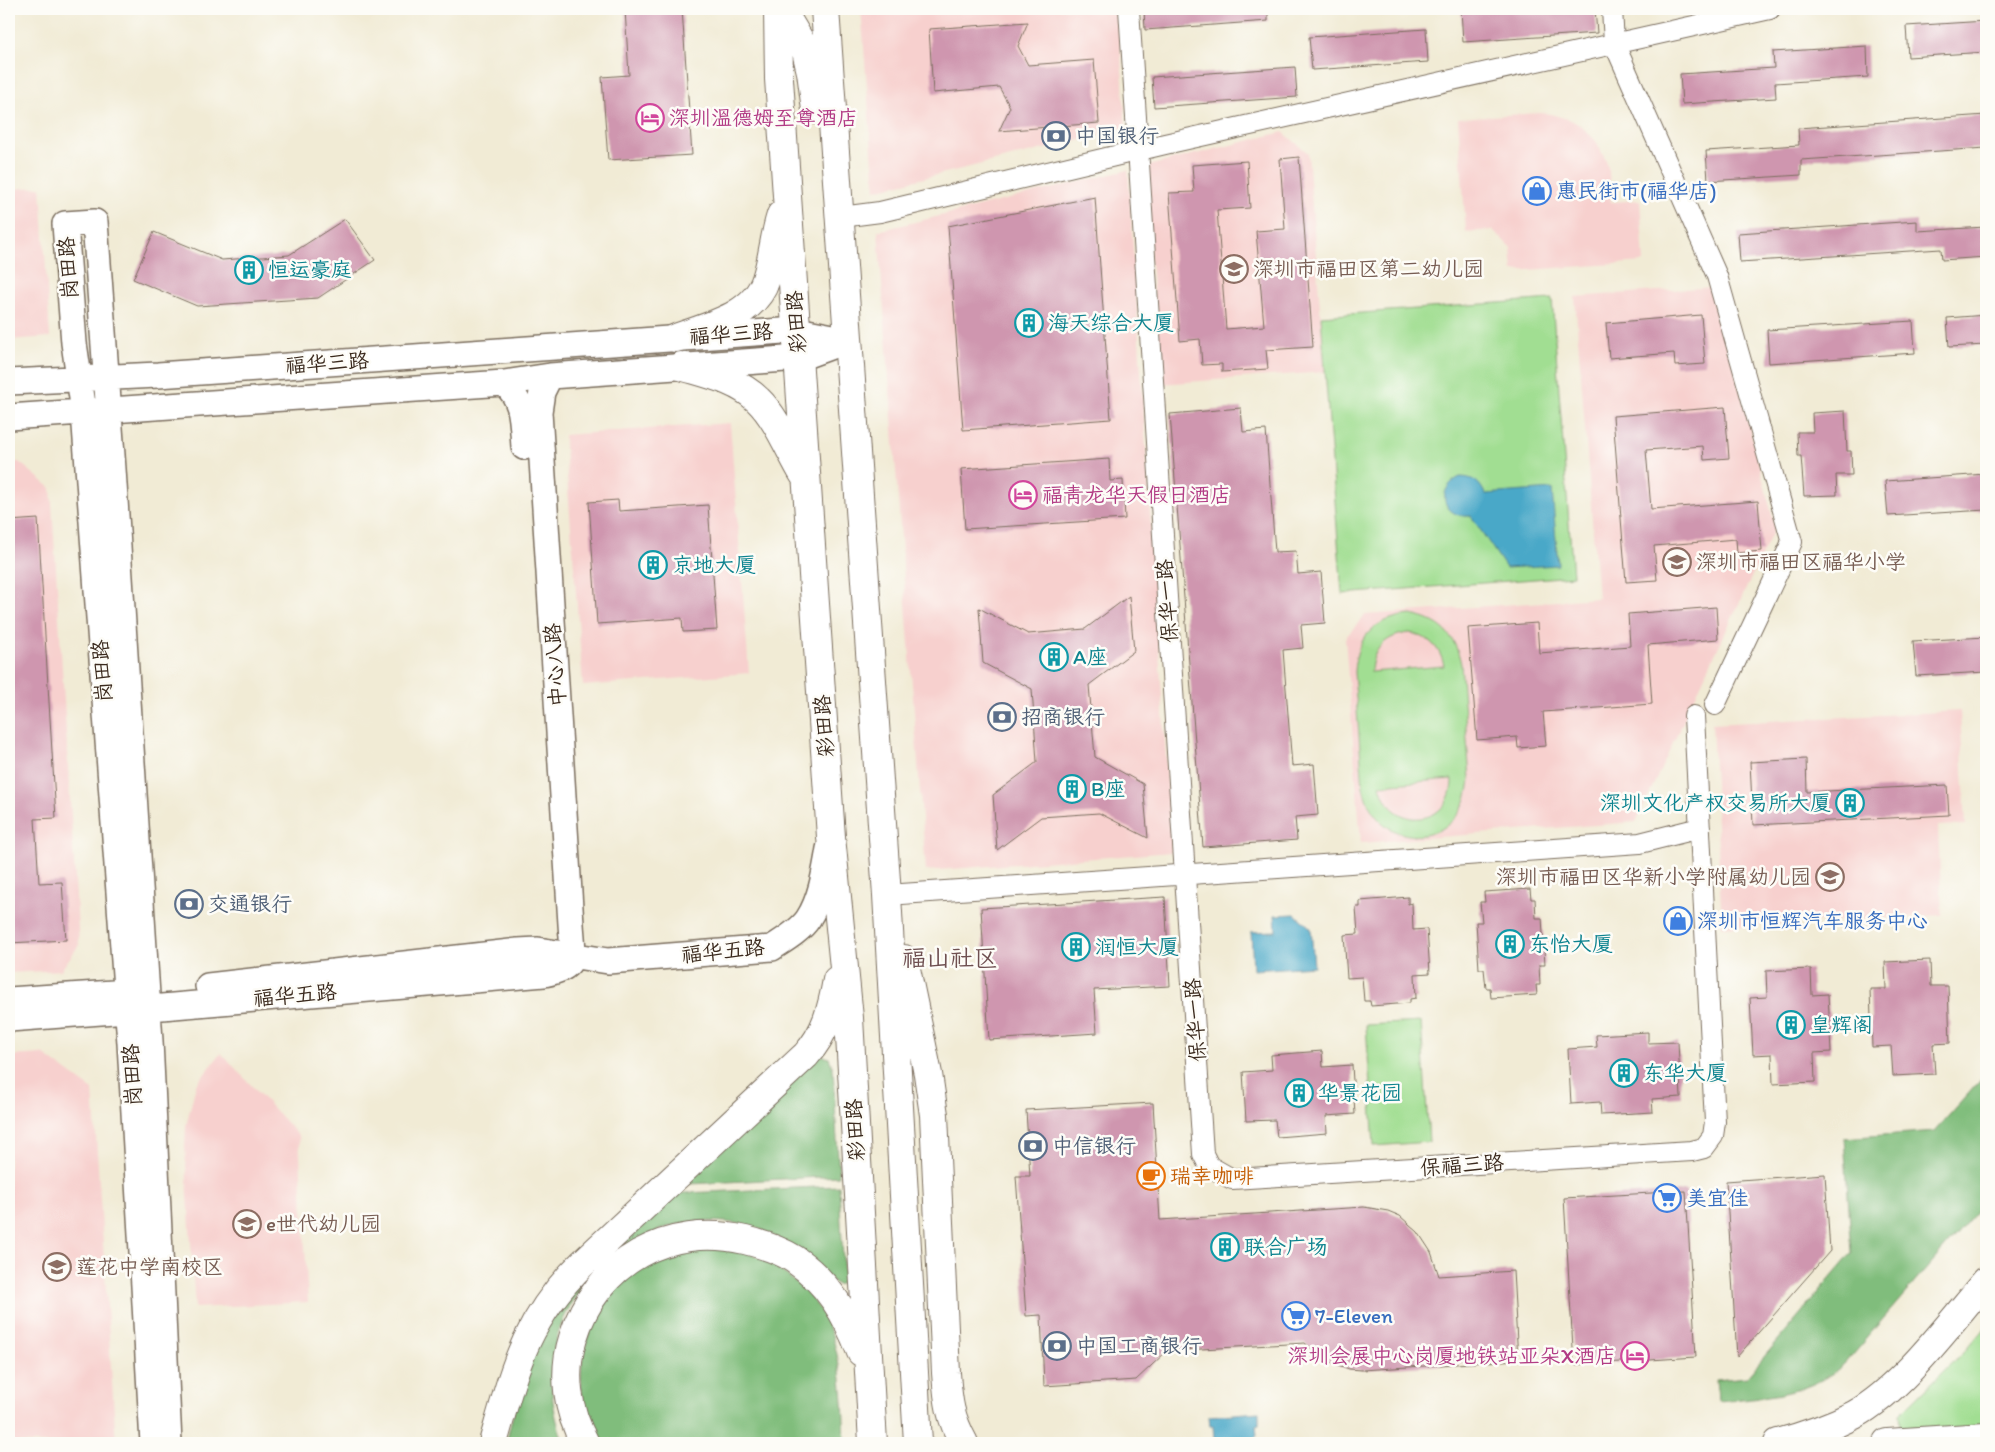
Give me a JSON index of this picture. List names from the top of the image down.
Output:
{
  "streets": {
    "main road": ["彩田路"],
    "street": [
      "岗田路",
      "福华三路",
      "保华一路",
      "中心八路",
      "福华五路",
      "保福三路"
    ]
  },
  "crossings": [
    ["岗田路", "福华三路"],
    ["岗田路", "福华五路"],
    ["彩田路", "福华三路"],
    ["彩田路", "福华五路"],
    ["福华三路", "中心八路"],
    ["保华一路", "保福三路"],
    ["中心八路", "福华五路"]
  ],
  "districts": ["福山社区"],
  "places": {
    "hotel": ["深圳温德姆至尊酒店", "福青龙华天假日酒店", "深圳会展中心岗厦地铁站亚朵X酒店"],
    "bank": [
      "中国银行",
      "招商银行",
      "交通银行",
      "中信银行",
      "中国工商银行"
    ],
    "shop": ["惠民街市(福华店)", "深圳市恒辉汽车服务中心"],
    "school or university": [
      "深圳市福田区第二幼儿园",
      "深圳市福田区福华小学",
      "深圳市福田区华新小学附属幼儿园",
      "e世代幼儿园",
      "莲花中学南校区"
    ],
    "building": [
      "恒运豪庭",
      "海天综合大厦",
      "京地大厦",
      "A座",
      "B座",
      "深圳文化产权交易所大厦",
      "东怡大厦",
      "润恒大厦",
      "皇辉阁",
      "东华大厦",
      "华景花园",
      "联合广场"
    ],
    "cafe": ["瑞幸咖啡"],
    "supermarket": ["美宜佳", "7-Eleven"]
  }
}
